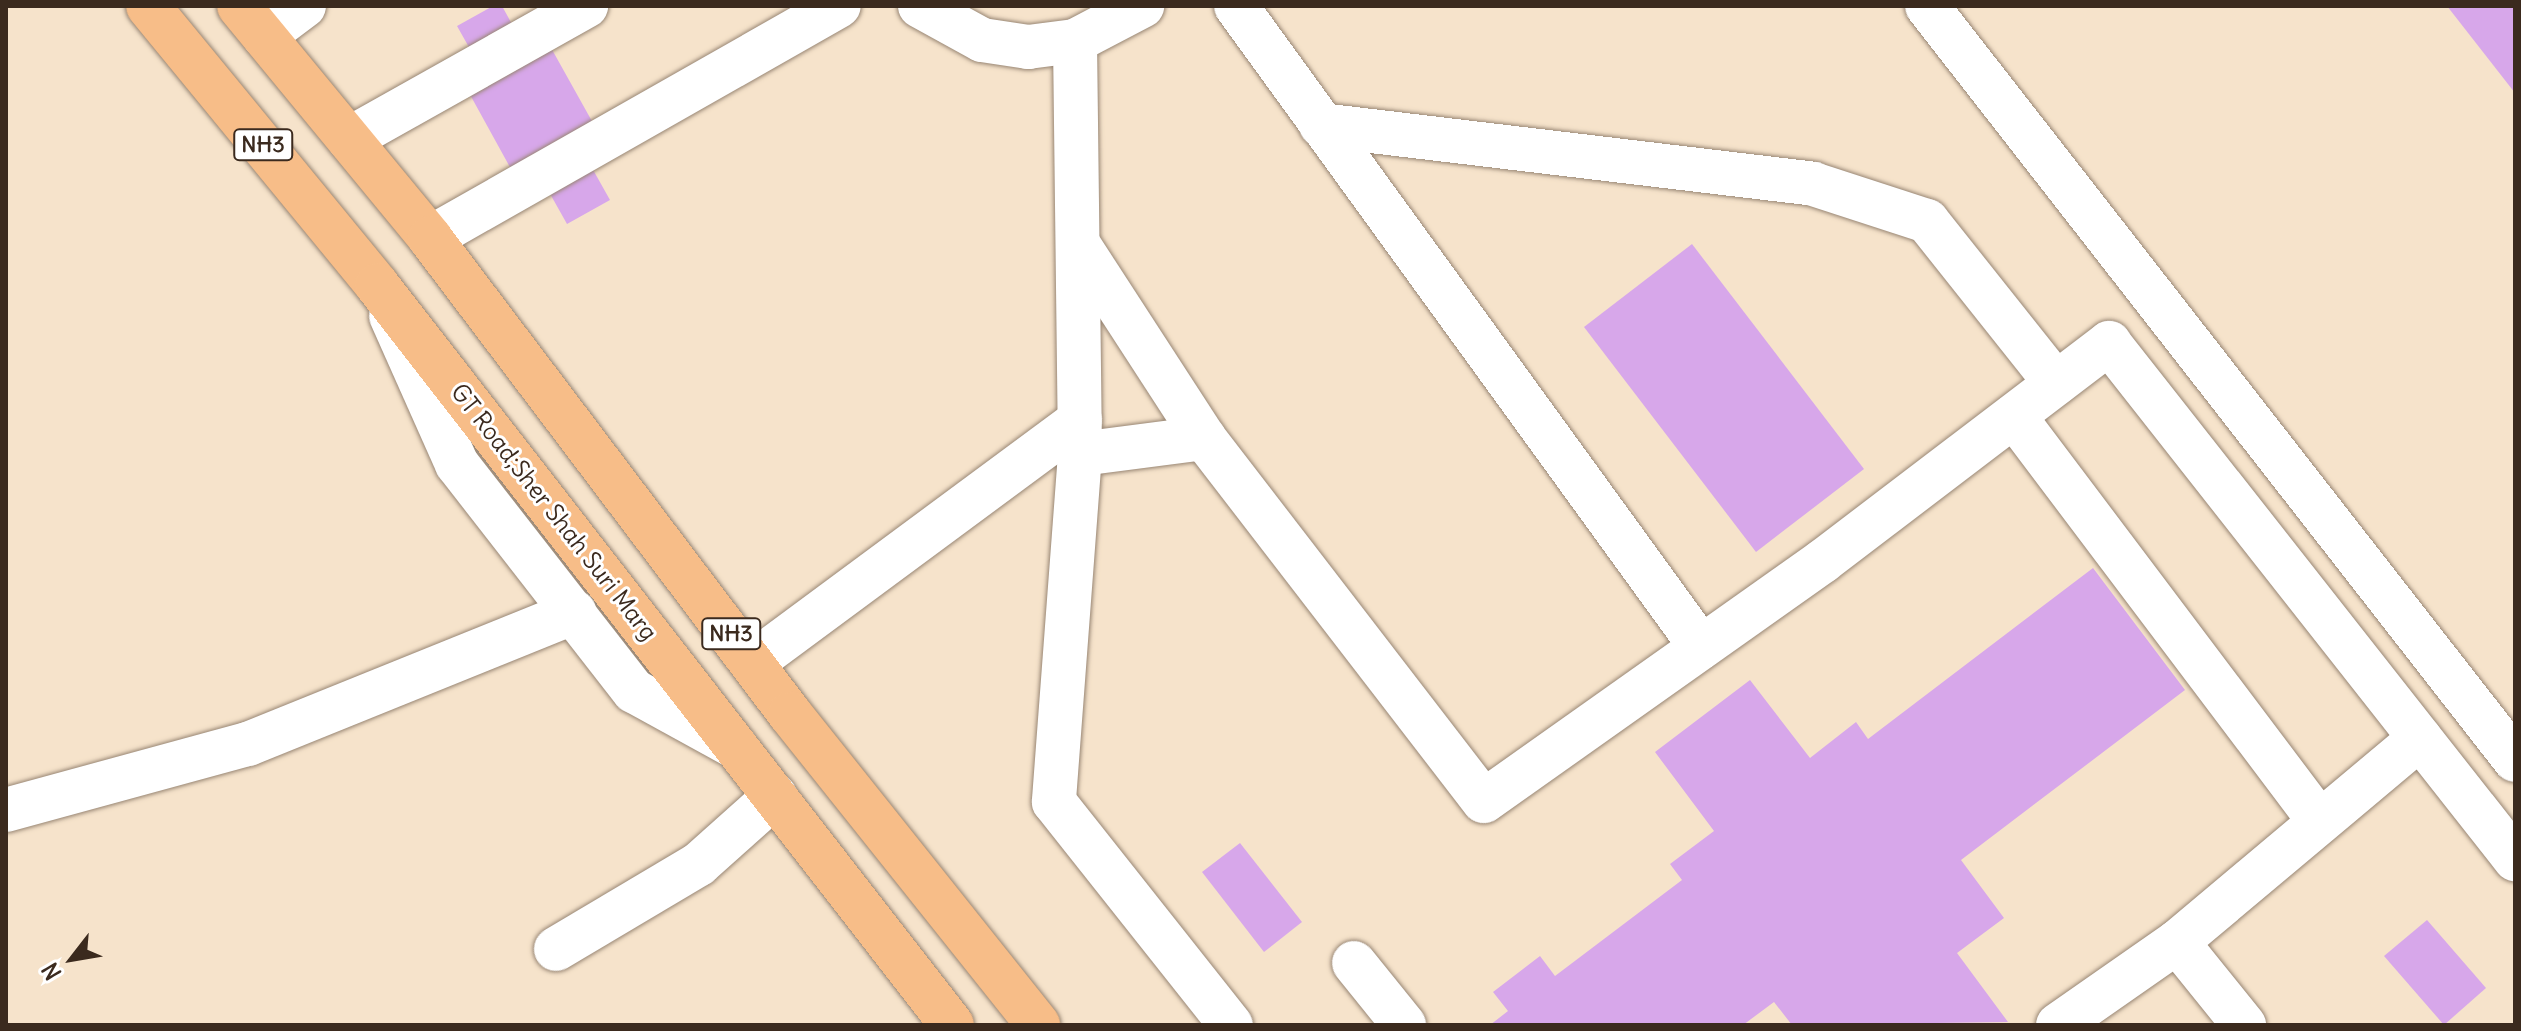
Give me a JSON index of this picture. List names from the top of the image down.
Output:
{
  "streets": {
    "highway": ["NH3", "GT Road;Sher Shah Suri Marg"]
  },
  "north": "bottom left"
}
